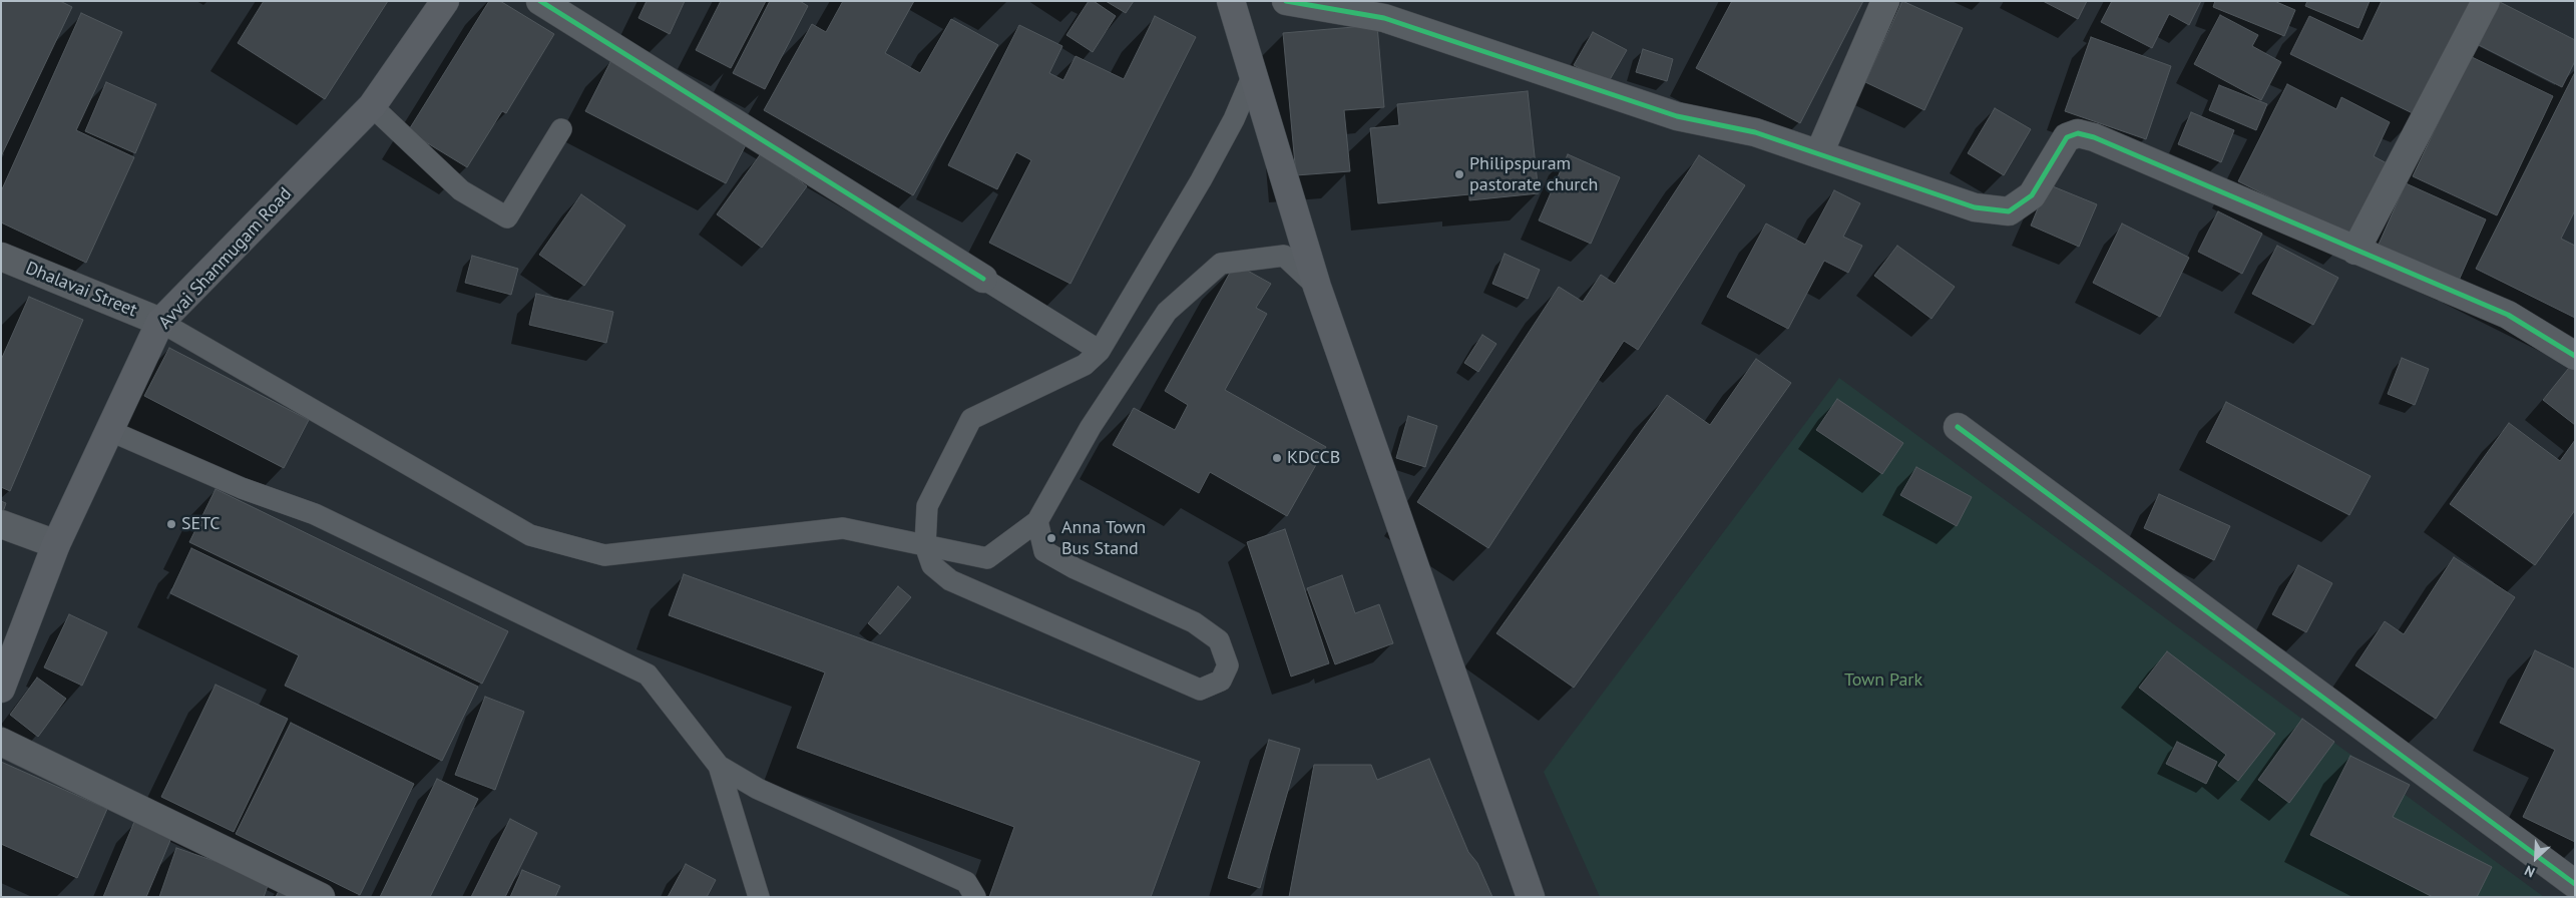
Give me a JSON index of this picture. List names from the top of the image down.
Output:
{
  "streets": {
    "main road": ["Avvai Shanmugam Road"],
    "street": ["Dhalavai Street"]
  },
  "crossings": [
    ["Avvai Shanmugam Road", "Dhalavai Street"]
  ],
  "parks": ["Town Park"],
  "places": [
    "Philipspuram pastorate church",
    "KDCCB",
    "SETC",
    "Anna Town Bus Stand"
  ],
  "north": "bottom left"
}
